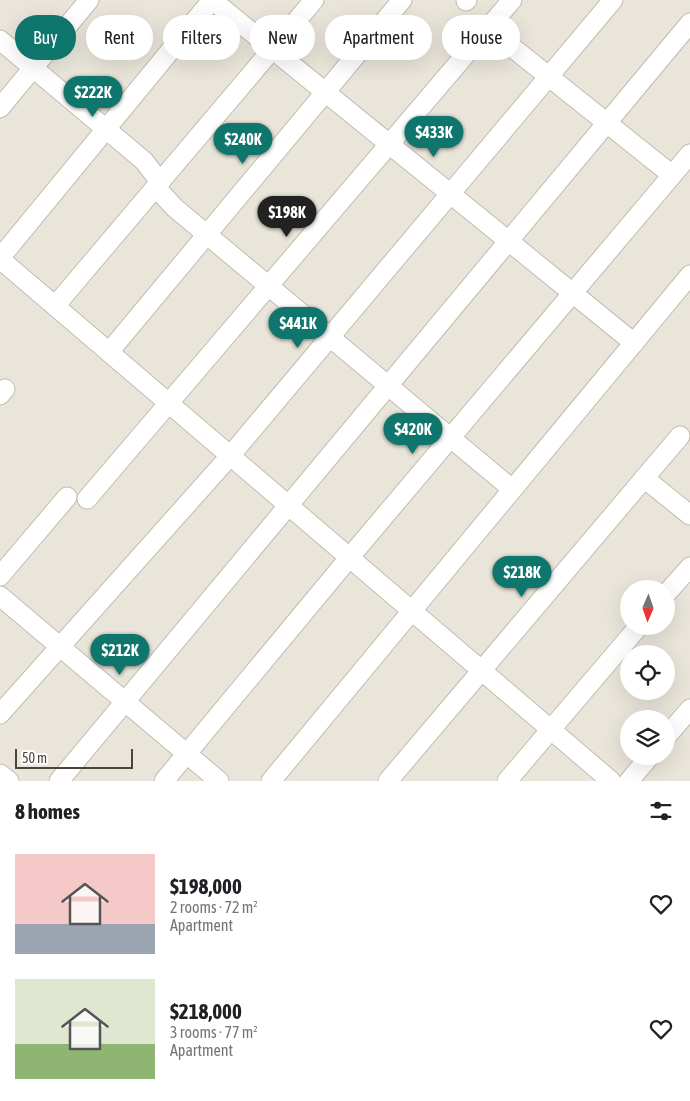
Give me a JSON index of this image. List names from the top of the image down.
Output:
{
  "scale_bar": "50 m",
  "north": "bottom",
  "page": {
    "chip": [
      "Buy",
      "Rent",
      "Filters",
      "New",
      "Apartment",
      "House"
    ],
    "price": [
      "$222K",
      "$433K",
      "$240K",
      "$198K",
      "$441K",
      "$420K",
      "$218K",
      "$212K"
    ],
    "scale": "50 m",
    "heading": "8 homes",
    "list": [
      {
        "name": "$198,000",
        "note": "2 rooms · 72 m² · Apartment"
      },
      {
        "name": "$218,000",
        "note": "3 rooms · 77 m² · Apartment"
      }
    ]
  }
}
